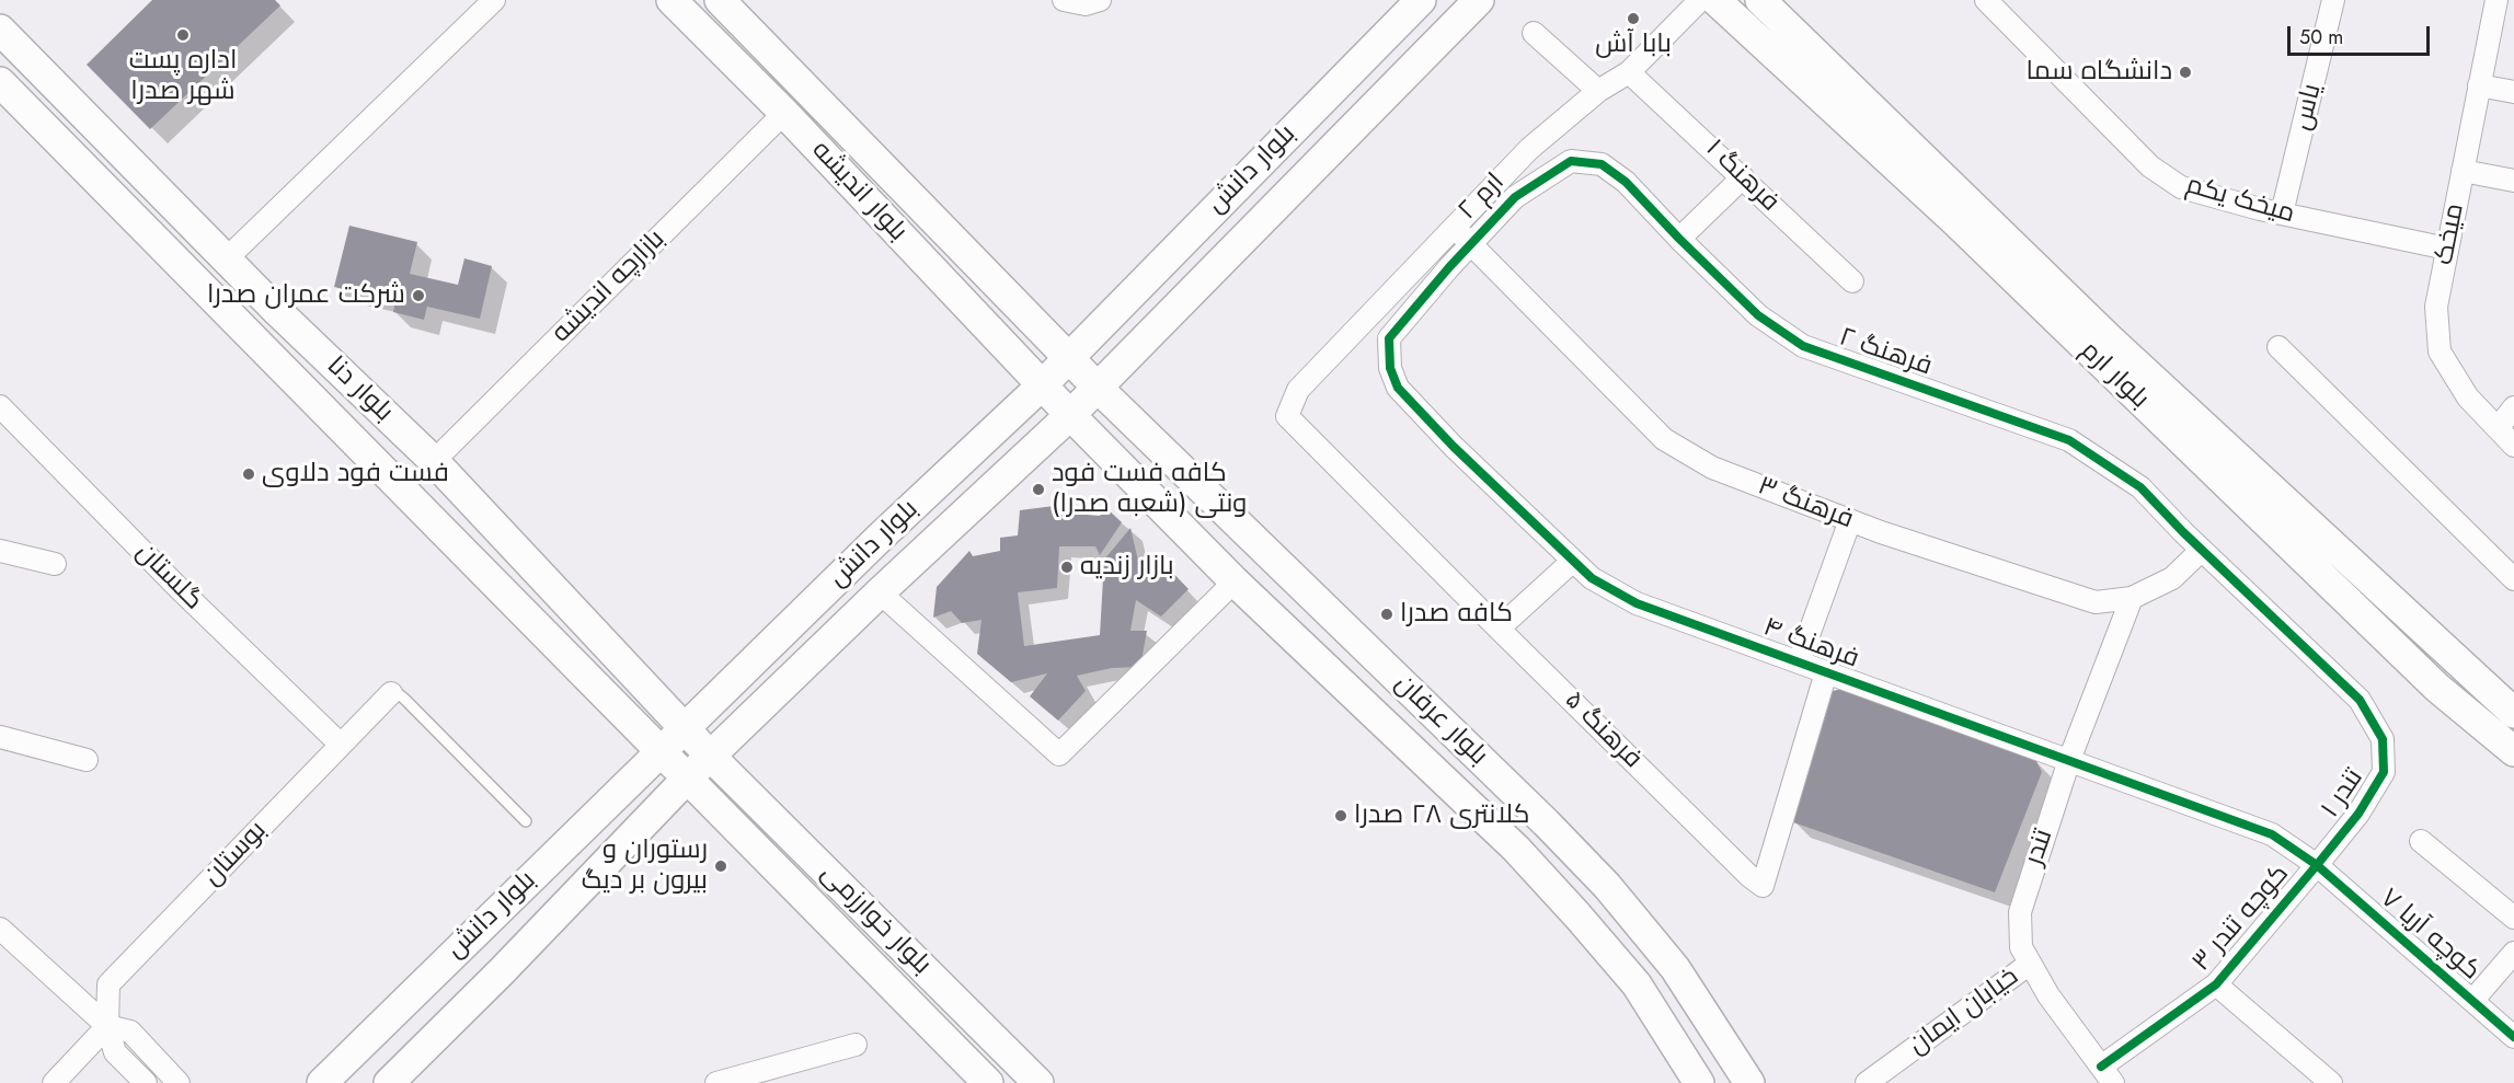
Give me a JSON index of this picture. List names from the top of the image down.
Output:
{
  "streets": {
    "main road": [
      "بلوار دانش",
      "بلوار اندیشه",
      "بلوار ارم",
      "بلوار دنا",
      "بلوار عرفان",
      "بلوار خوارزمی"
    ],
    "street": [
      "یاس",
      "فرهنگ ۱",
      "ارم ۲",
      "میخک یکم",
      "میخک",
      "بازارچه اندیشه",
      "فرهنگ ۲",
      "فرهنگ ۳",
      "گلستان",
      "فرهنگ ۴",
      "فرهنگ ۵",
      "تندر ۱",
      "تندر",
      "بوستان",
      "کوچه تندر ۳",
      "کوچه آریا ۷",
      "خیابان ایمان"
    ]
  },
  "crossings": [
    ["یاس", "میخک یکم"],
    ["بلوار دانش", "بلوار اندیشه"],
    ["بلوار دانش", "بلوار دنا"],
    ["بلوار دانش", "بلوار عرفان"],
    ["بلوار دانش", "بلوار خوارزمی"],
    ["فرهنگ ۱", "ارم ۲"],
    ["بلوار اندیشه", "بازارچه اندیشه"],
    ["بلوار اندیشه", "بلوار عرفان"],
    ["ارم ۲", "فرهنگ ۳"],
    ["ارم ۲", "فرهنگ ۵"],
    ["میخک یکم", "میخک"],
    ["بازارچه اندیشه", "بلوار دنا"],
    ["فرهنگ ۲", "فرهنگ ۳"],
    ["فرهنگ ۲", "فرهنگ ۴"],
    ["فرهنگ ۲", "تندر ۱"],
    ["بلوار دنا", "بلوار خوارزمی"],
    ["فرهنگ ۳", "تندر"],
    ["گلستان", "بوستان"],
    ["فرهنگ ۴", "فرهنگ ۵"],
    ["فرهنگ ۴", "تندر ۱"],
    ["فرهنگ ۴", "تندر"],
    ["فرهنگ ۴", "کوچه تندر ۳"],
    ["فرهنگ ۴", "کوچه آریا ۷"],
    ["تندر ۱", "کوچه تندر ۳"],
    ["تندر ۱", "کوچه آریا ۷"],
    ["تندر", "کوچه تندر ۳"],
    ["تندر", "خیابان ایمان"],
    ["کوچه تندر ۳", "کوچه آریا ۷"]
  ],
  "places": [
    "بابا آش",
    "اداره پست شهر صدرا",
    "دانشگاه سما",
    "شرکت عمران صدرا",
    "فست فود دلاوی",
    "کافه فست فود ونتی (شعبه صدرا)",
    "بازار زندیه",
    "کافه صدرا",
    "کلانتری ۲۸ صدرا",
    "رستوران و بیرون بر دیگ"
  ],
  "scale_bar": "50 m"
}
